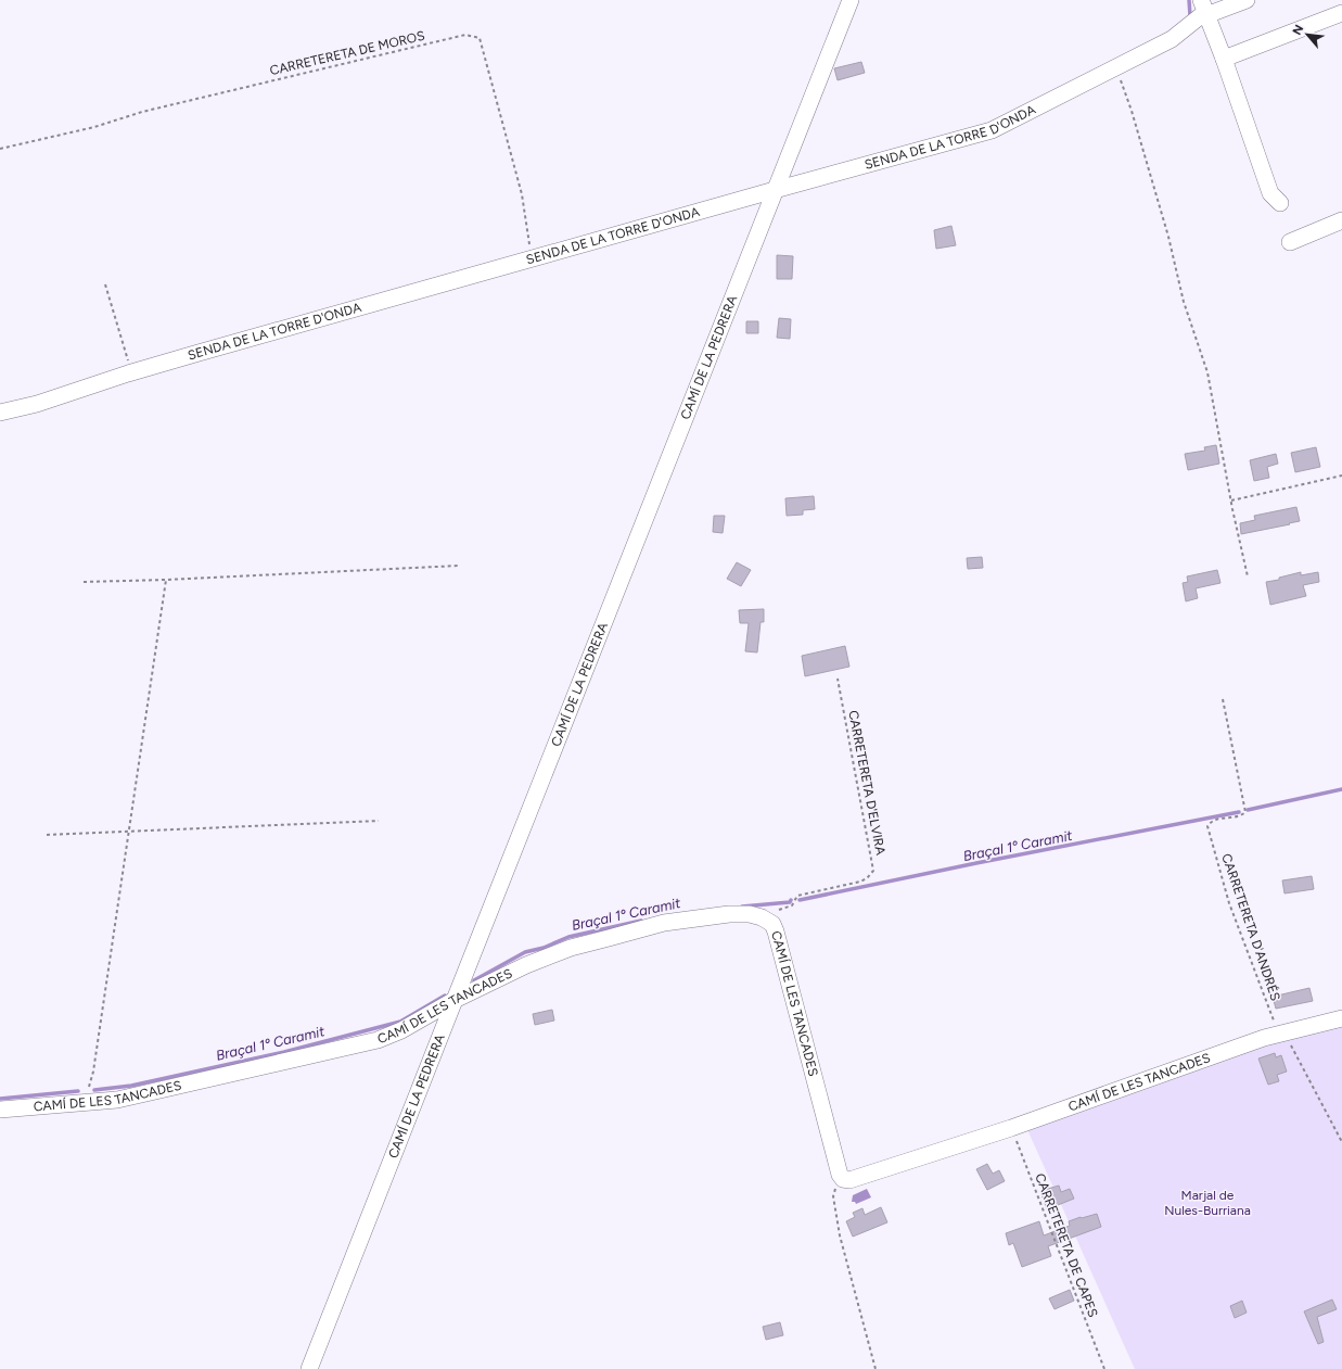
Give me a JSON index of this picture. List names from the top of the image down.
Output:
{
  "streets": {
    "street": ["SENDA DE LA TORRE D'ONDA", "CAMÍ DE LA PEDRERA", "CAMÍ DE LES TANCADES"],
    "path": [
      "CARRETERETA DE MOROS",
      "CARRETERETA D'ELVIRA",
      "CARRETERETA D'ANDRÉS",
      "CARRETERETA DE CAPES"
    ]
  },
  "crossings": [
    ["CARRETERETA DE MOROS", "SENDA DE LA TORRE D'ONDA"],
    ["SENDA DE LA TORRE D'ONDA", "CAMÍ DE LA PEDRERA"],
    ["CAMÍ DE LA PEDRERA", "CAMÍ DE LES TANCADES"],
    ["CARRETERETA D'ELVIRA", "CAMÍ DE LES TANCADES"],
    ["CARRETERETA D'ANDRÉS", "CAMÍ DE LES TANCADES"],
    ["CAMÍ DE LES TANCADES", "CARRETERETA DE CAPES"]
  ],
  "water": ["Braçal 1º Caramit"],
  "parks": ["Marjal de Nules-Burriana"],
  "north": "top left"
}
